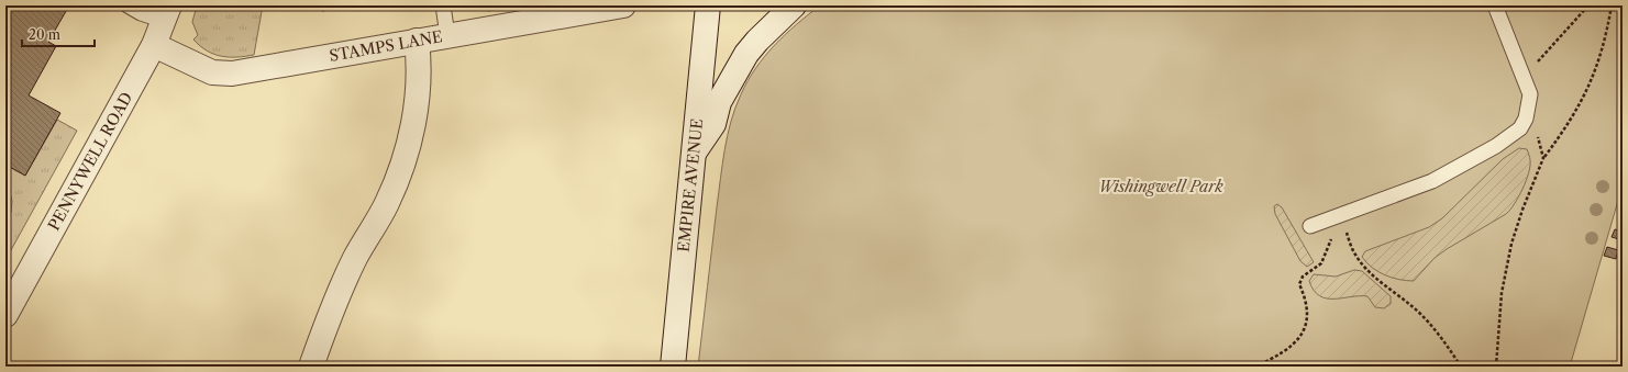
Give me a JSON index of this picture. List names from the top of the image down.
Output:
{
  "streets": {
    "street": ["STAMPS LANE", "PENNYWELL ROAD", "EMPIRE AVENUE"]
  },
  "crossings": [
    ["STAMPS LANE", "PENNYWELL ROAD"]
  ],
  "parks": ["Wishingwell Park"],
  "scale_bar": "20 m"
}
